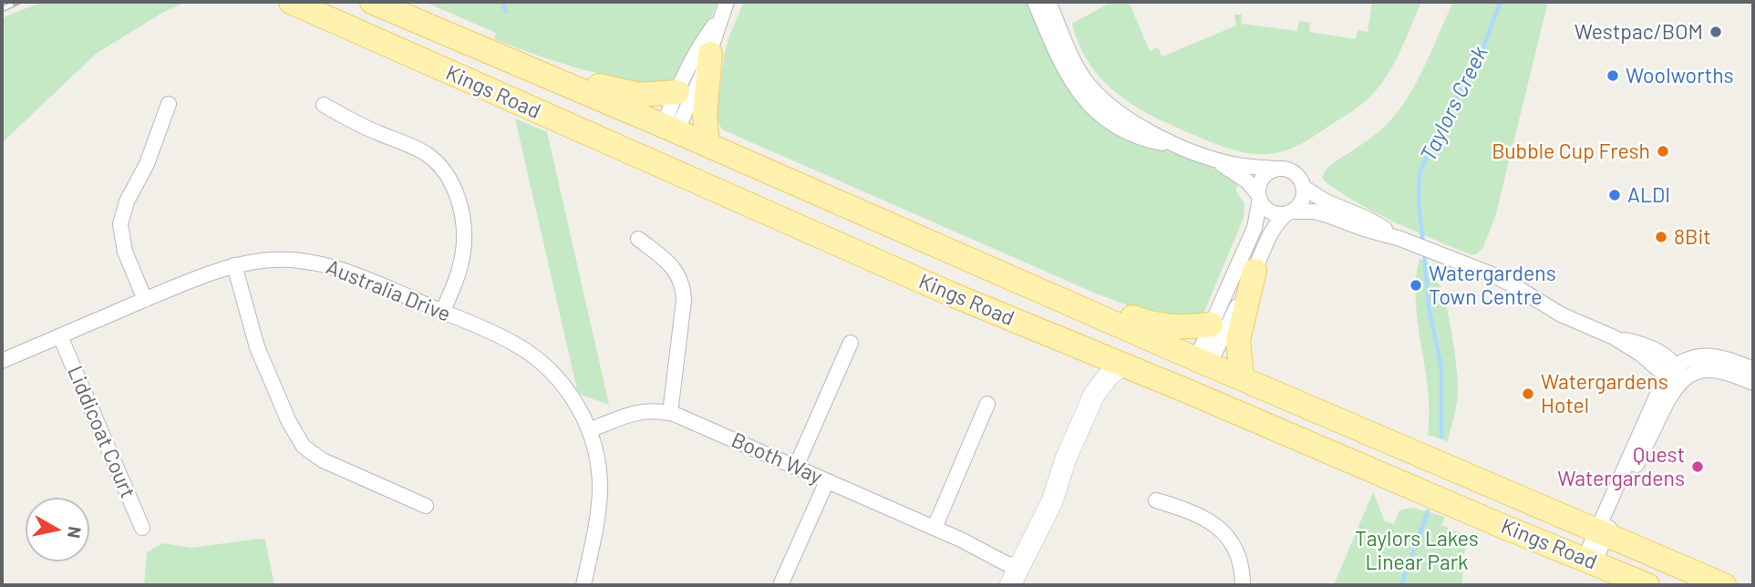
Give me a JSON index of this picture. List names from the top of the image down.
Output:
{
  "streets": {
    "main road": ["Kings Road"],
    "street": ["Australia Drive", "Liddicoat Court", "Booth Way"]
  },
  "crossings": [
    ["Australia Drive", "Liddicoat Court"],
    ["Australia Drive", "Booth Way"]
  ],
  "water": ["Taylors Creek"],
  "parks": ["Taylors Lakes Linear Park"],
  "places": [
    "Westpac/BOM",
    "Woolworths",
    "Bubble Cup Fresh",
    "ALDI",
    "8Bit",
    "Watergardens Town Centre",
    "Watergardens Hotel",
    "Quest Watergardens"
  ],
  "north": "right"
}
